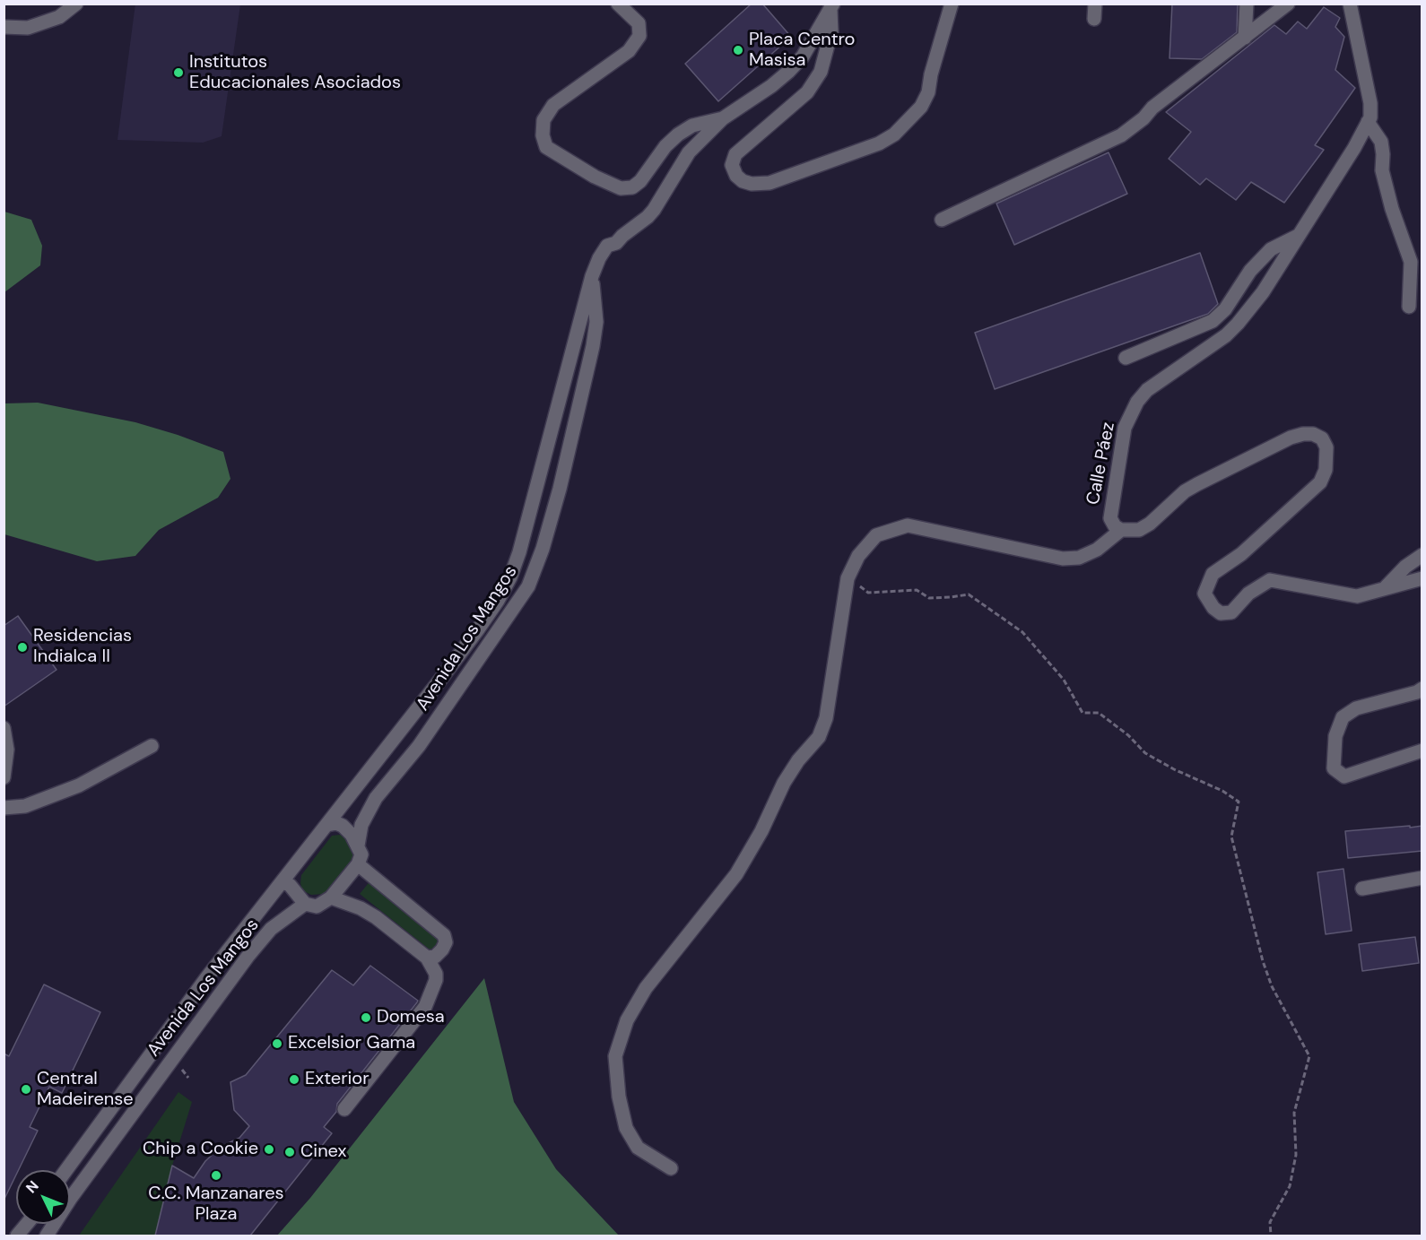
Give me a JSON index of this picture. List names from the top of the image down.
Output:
{
  "streets": {
    "street": ["Calle Páez", "Avenida Los Mangos"]
  },
  "places": [
    "Placa Centro Masisa",
    "Institutos Educacionales Asociados",
    "Residencias Indialca II",
    "Domesa",
    "Excelsior Gama",
    "Exterior",
    "Central Madeirense",
    "Chip a Cookie",
    "Cinex",
    "C.C. Manzanares Plaza"
  ],
  "north": "top left"
}
